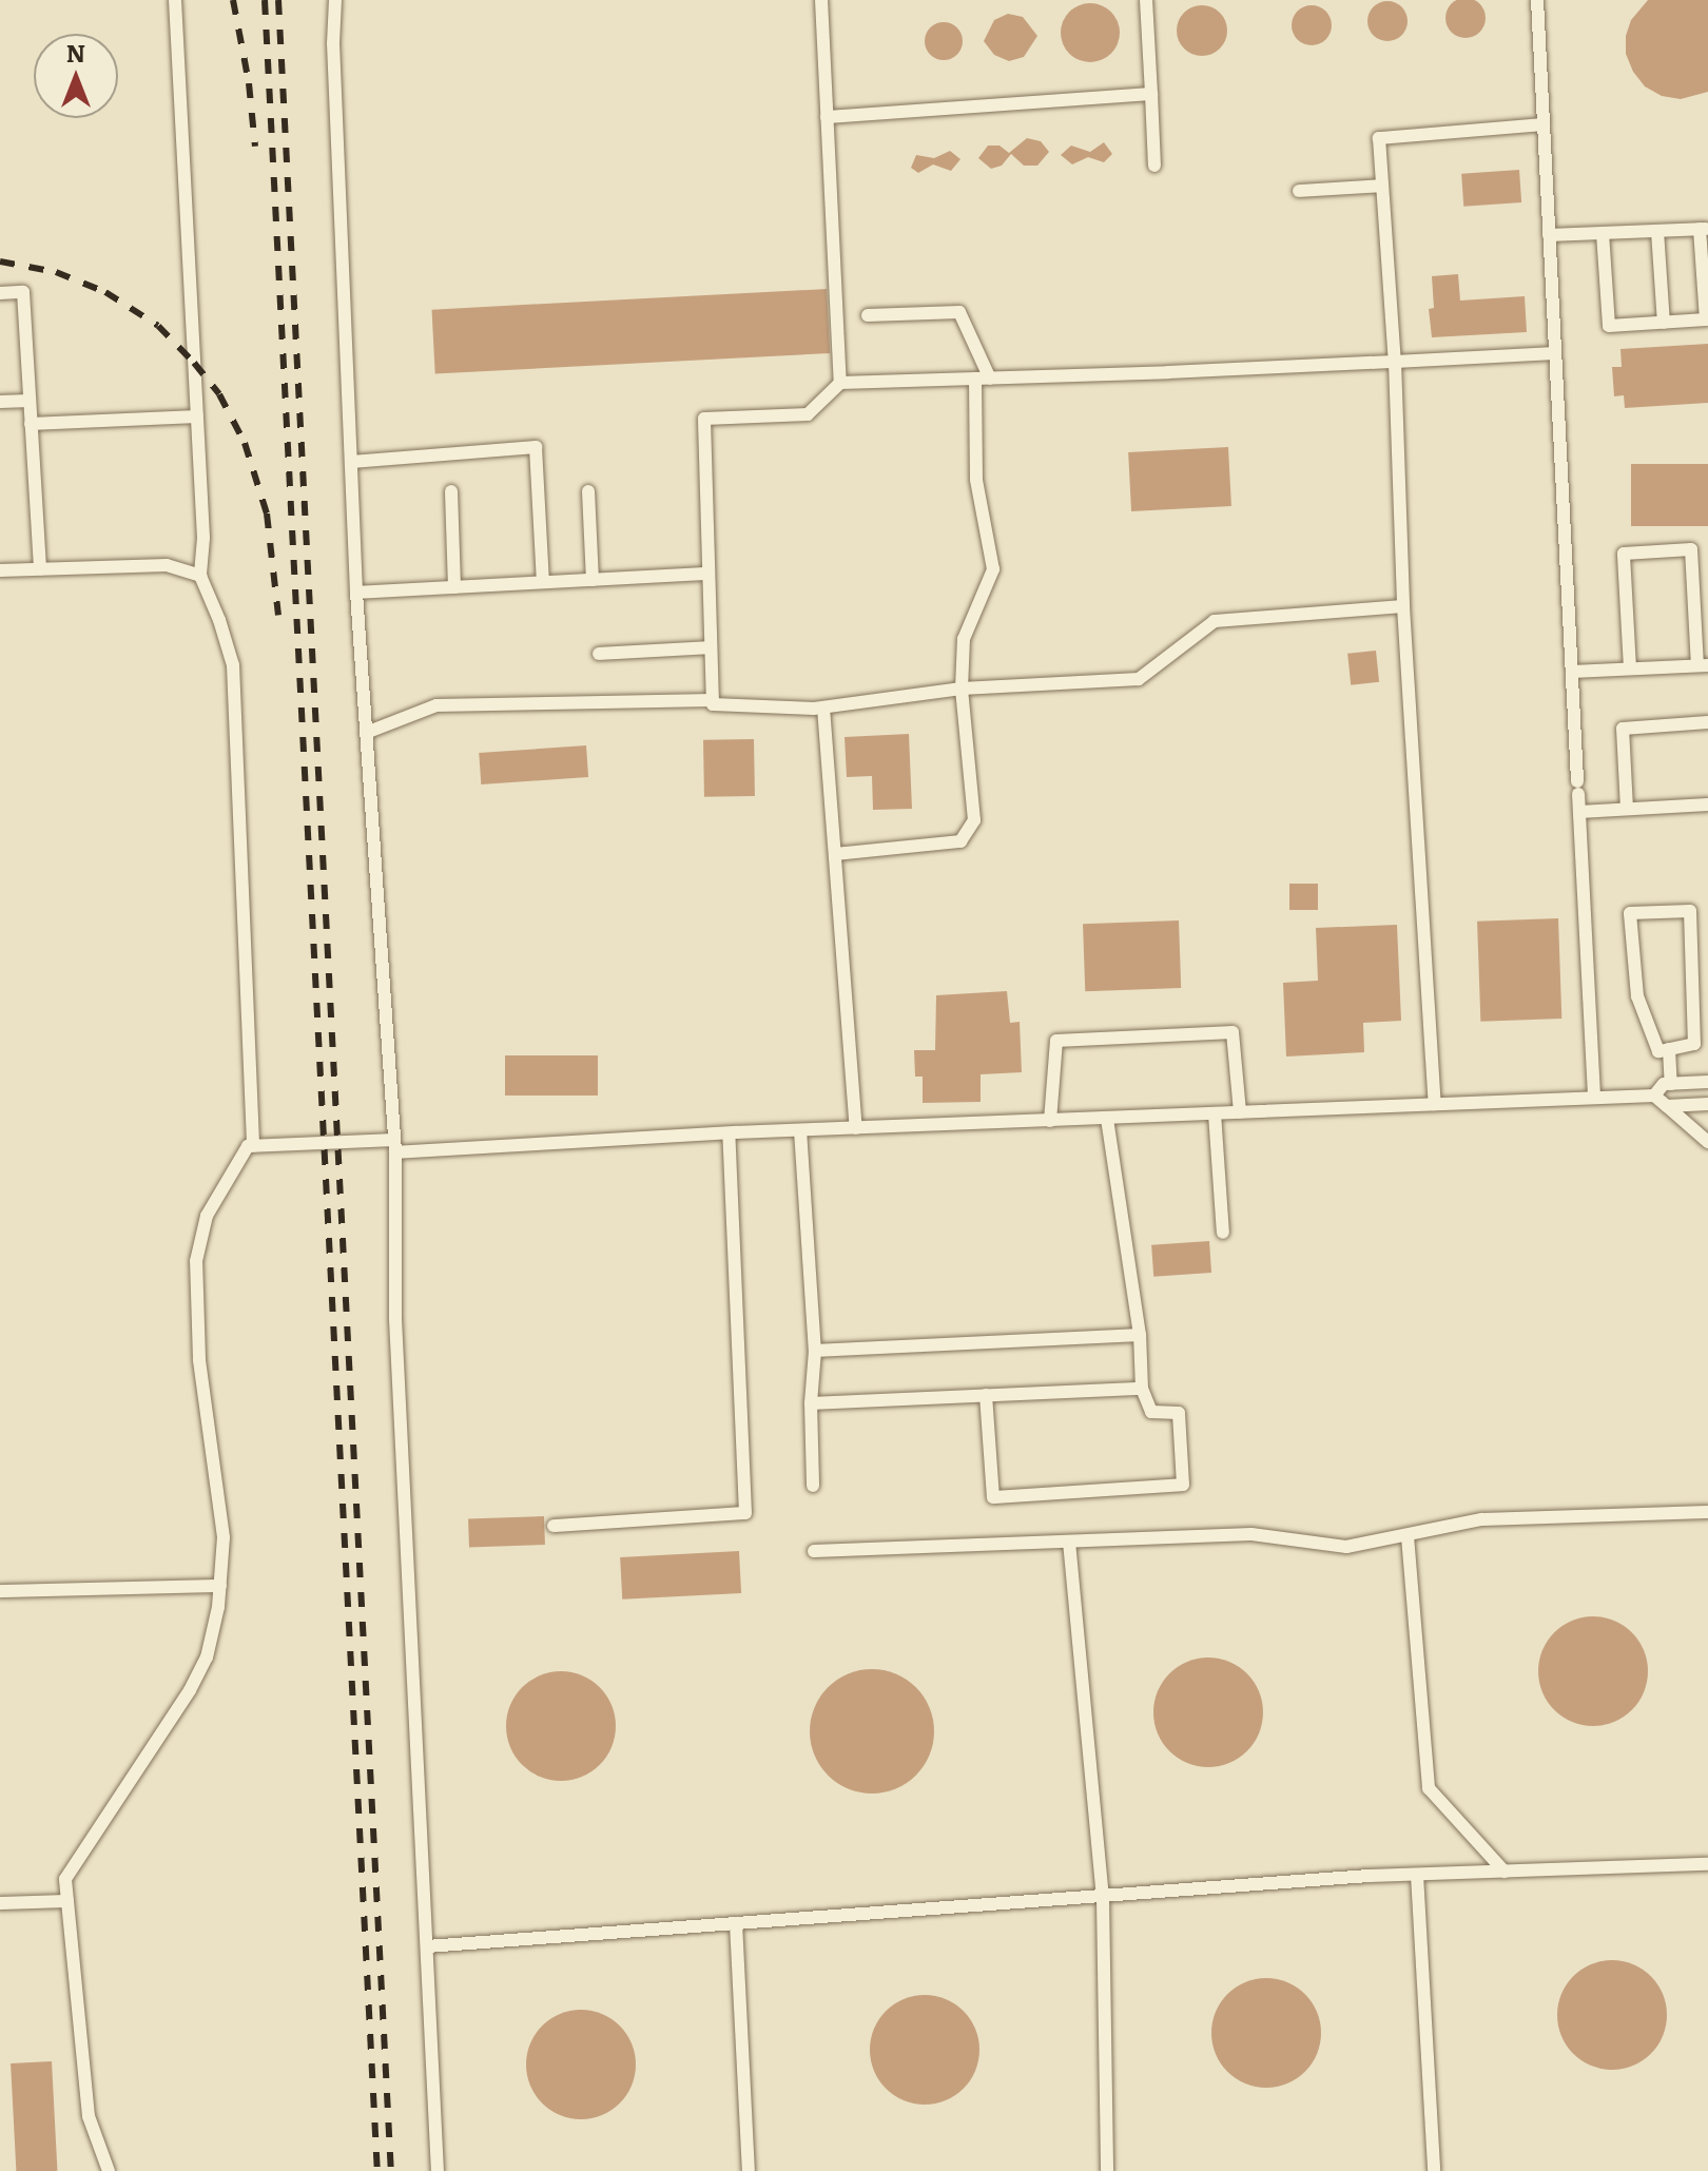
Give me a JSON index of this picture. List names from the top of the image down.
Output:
{
  "north": "top"
}
